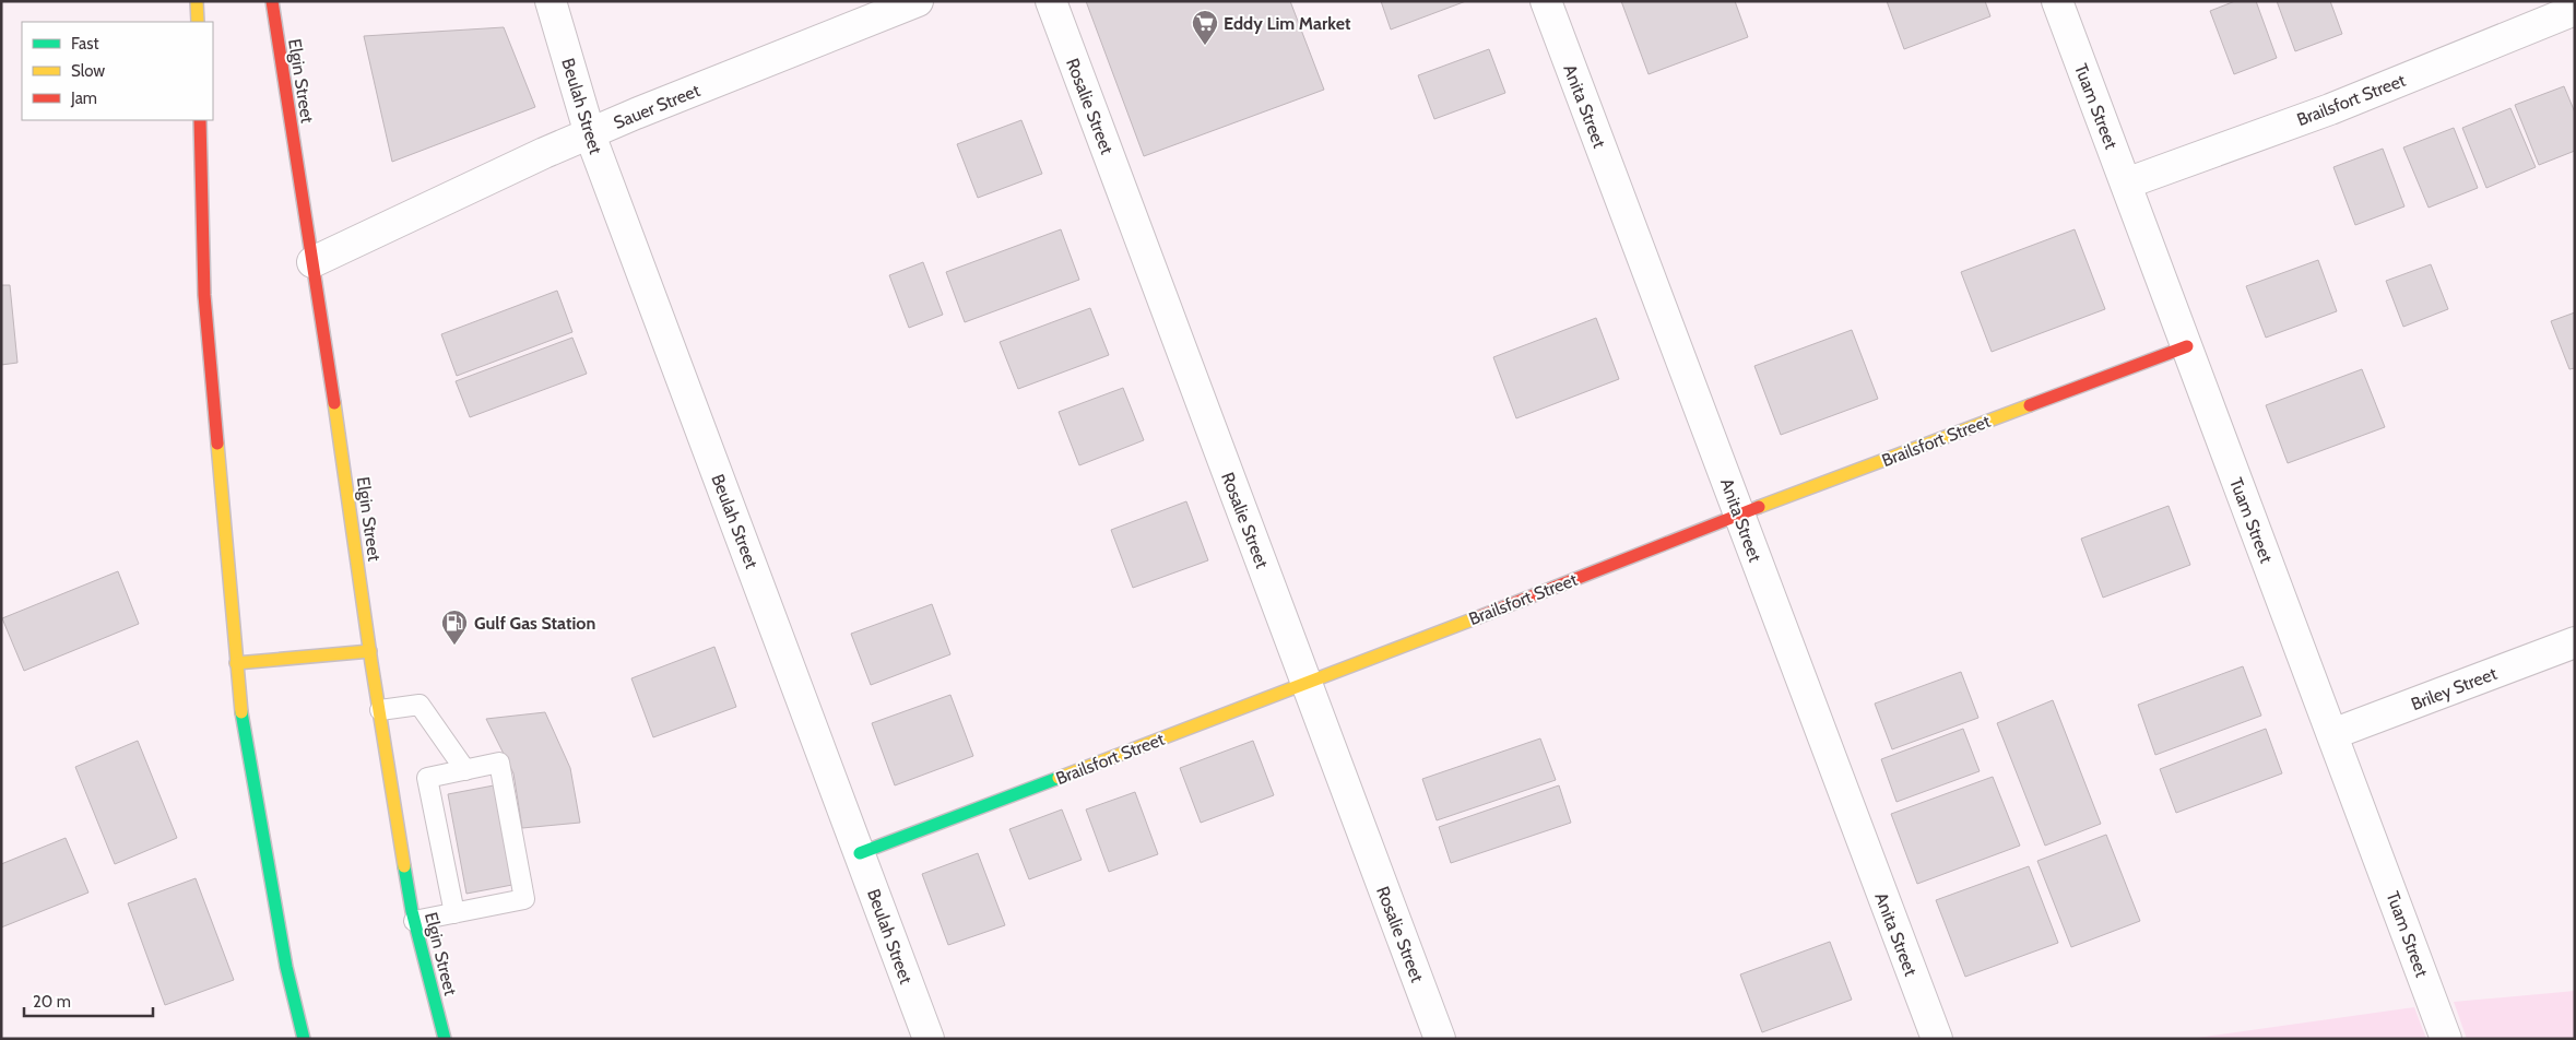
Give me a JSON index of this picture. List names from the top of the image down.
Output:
{
  "streets": {
    "main road": ["Elgin Street", "Brailsfort Street"],
    "street": [
      "Beulah Street",
      "Sauer Street",
      "Rosalie Street",
      "Anita Street",
      "Tuam Street",
      "Briley Street"
    ]
  },
  "crossings": [
    ["Elgin Street", "Sauer Street"],
    ["Brailsfort Street", "Beulah Street"],
    ["Brailsfort Street", "Rosalie Street"],
    ["Brailsfort Street", "Anita Street"],
    ["Brailsfort Street", "Tuam Street"],
    ["Beulah Street", "Sauer Street"],
    ["Tuam Street", "Briley Street"]
  ],
  "places": {
    "supermarket": ["Eddy Lim Market"],
    "fuel station": ["Gulf Gas Station"]
  },
  "legend": ["Fast", "Slow", "Jam"],
  "scale_bar": "20 m"
}
